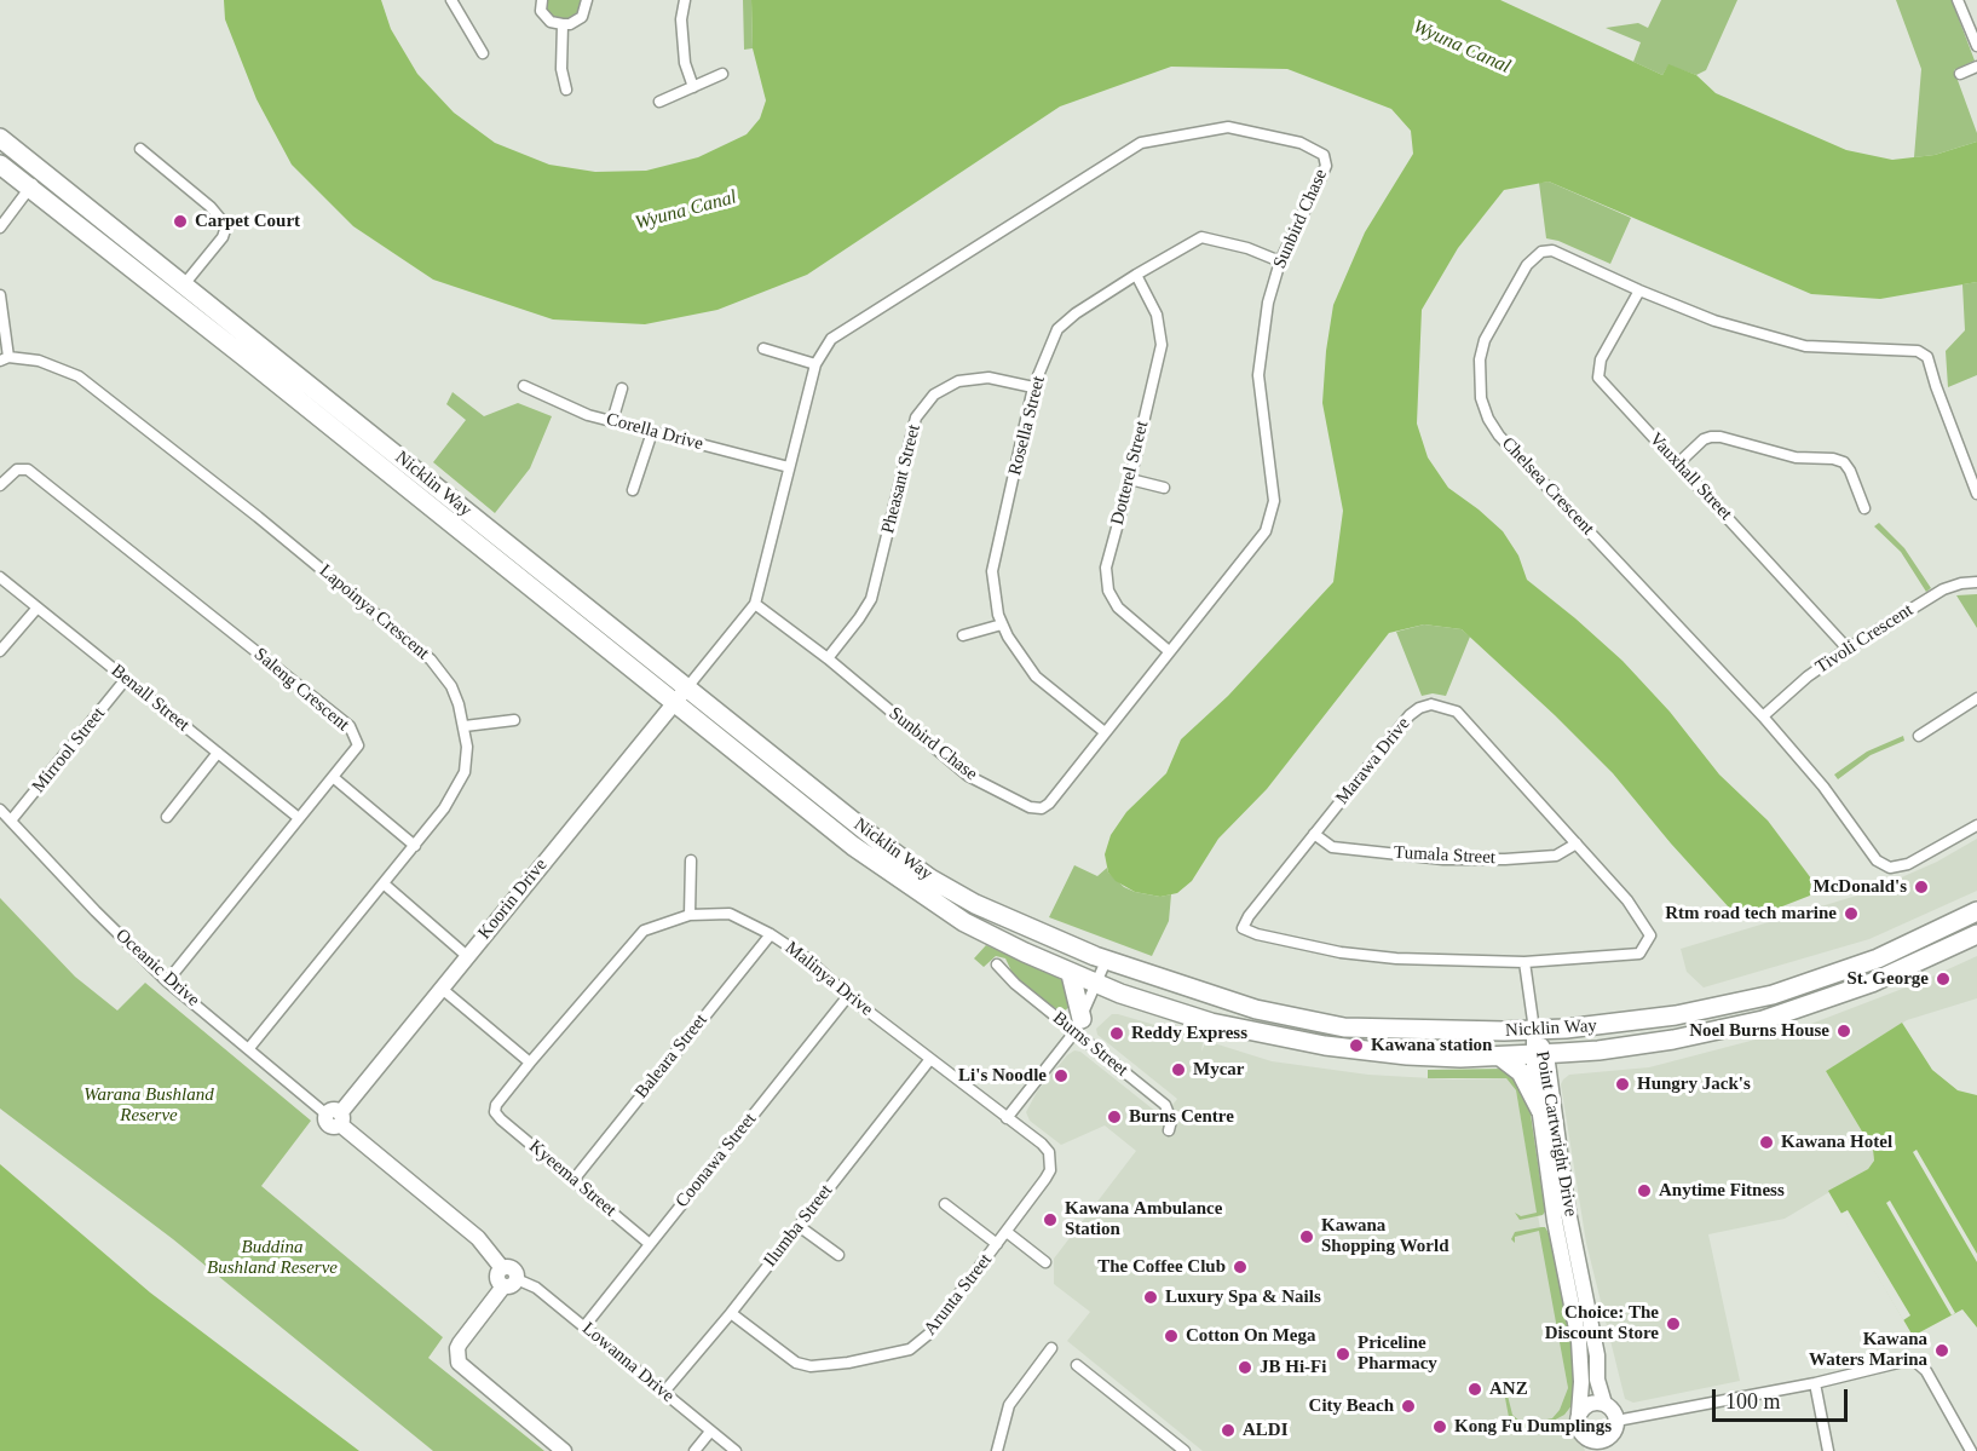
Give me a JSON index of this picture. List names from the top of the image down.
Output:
{
  "streets": {
    "highway": ["Nicklin Way"],
    "street": [
      "Sunbird Chase",
      "Rosella Street",
      "Corella Drive",
      "Dotterel Street",
      "Vauxhall Street",
      "Pheasant Street",
      "Chelsea Crescent",
      "Lapoinya Crescent",
      "Tivoli Crescent",
      "Saleng Crescent",
      "Benall Street",
      "Mirrool Street",
      "Marawa Drive",
      "Tumala Street",
      "Koorin Drive",
      "Oceanic Drive",
      "Malinya Drive",
      "Burns Street",
      "Baleara Street",
      "Point Cartwright Drive",
      "Coonawa Street",
      "Kyeema Street",
      "Ilumba Street",
      "Arunta Street",
      "Lowanna Drive"
    ]
  },
  "crossings": [
    ["Sunbird Chase", "Rosella Street"],
    ["Sunbird Chase", "Corella Drive"],
    ["Sunbird Chase", "Dotterel Street"],
    ["Sunbird Chase", "Pheasant Street"],
    ["Sunbird Chase", "Nicklin Way"],
    ["Sunbird Chase", "Koorin Drive"],
    ["Rosella Street", "Dotterel Street"],
    ["Rosella Street", "Pheasant Street"],
    ["Vauxhall Street", "Chelsea Crescent"],
    ["Vauxhall Street", "Tivoli Crescent"],
    ["Nicklin Way", "Koorin Drive"],
    ["Nicklin Way", "Point Cartwright Drive"],
    ["Chelsea Crescent", "Tivoli Crescent"],
    ["Lapoinya Crescent", "Oceanic Drive"],
    ["Saleng Crescent", "Benall Street"],
    ["Saleng Crescent", "Oceanic Drive"],
    ["Benall Street", "Mirrool Street"],
    ["Mirrool Street", "Oceanic Drive"],
    ["Marawa Drive", "Tumala Street"],
    ["Koorin Drive", "Oceanic Drive"],
    ["Oceanic Drive", "Lowanna Drive"],
    ["Malinya Drive", "Baleara Street"],
    ["Malinya Drive", "Coonawa Street"],
    ["Malinya Drive", "Kyeema Street"],
    ["Malinya Drive", "Ilumba Street"],
    ["Malinya Drive", "Arunta Street"],
    ["Baleara Street", "Kyeema Street"],
    ["Coonawa Street", "Kyeema Street"],
    ["Coonawa Street", "Lowanna Drive"],
    ["Ilumba Street", "Arunta Street"],
    ["Ilumba Street", "Lowanna Drive"]
  ],
  "water": ["Wyuna Canal"],
  "parks": ["Warana Bushland Reserve", "Buddina Bushland Reserve"],
  "places": [
    "Carpet Court",
    "McDonald's",
    "Rtm road tech marine",
    "St. George",
    "Noel Burns House",
    "Reddy Express",
    "Kawana station",
    "Mycar",
    "Li's Noodle",
    "Hungry Jack's",
    "Burns Centre",
    "Kawana Hotel",
    "Anytime Fitness",
    "Kawana Ambulance Station",
    "Kawana Shopping World",
    "The Coffee Club",
    "Luxury Spa & Nails",
    "Choice: The Discount Store",
    "Cotton On Mega",
    "Kawana Waters Marina",
    "Priceline Pharmacy",
    "JB Hi-Fi",
    "ANZ",
    "City Beach",
    "Kong Fu Dumplings",
    "ALDI"
  ],
  "scale_bar": "100 m"
}
